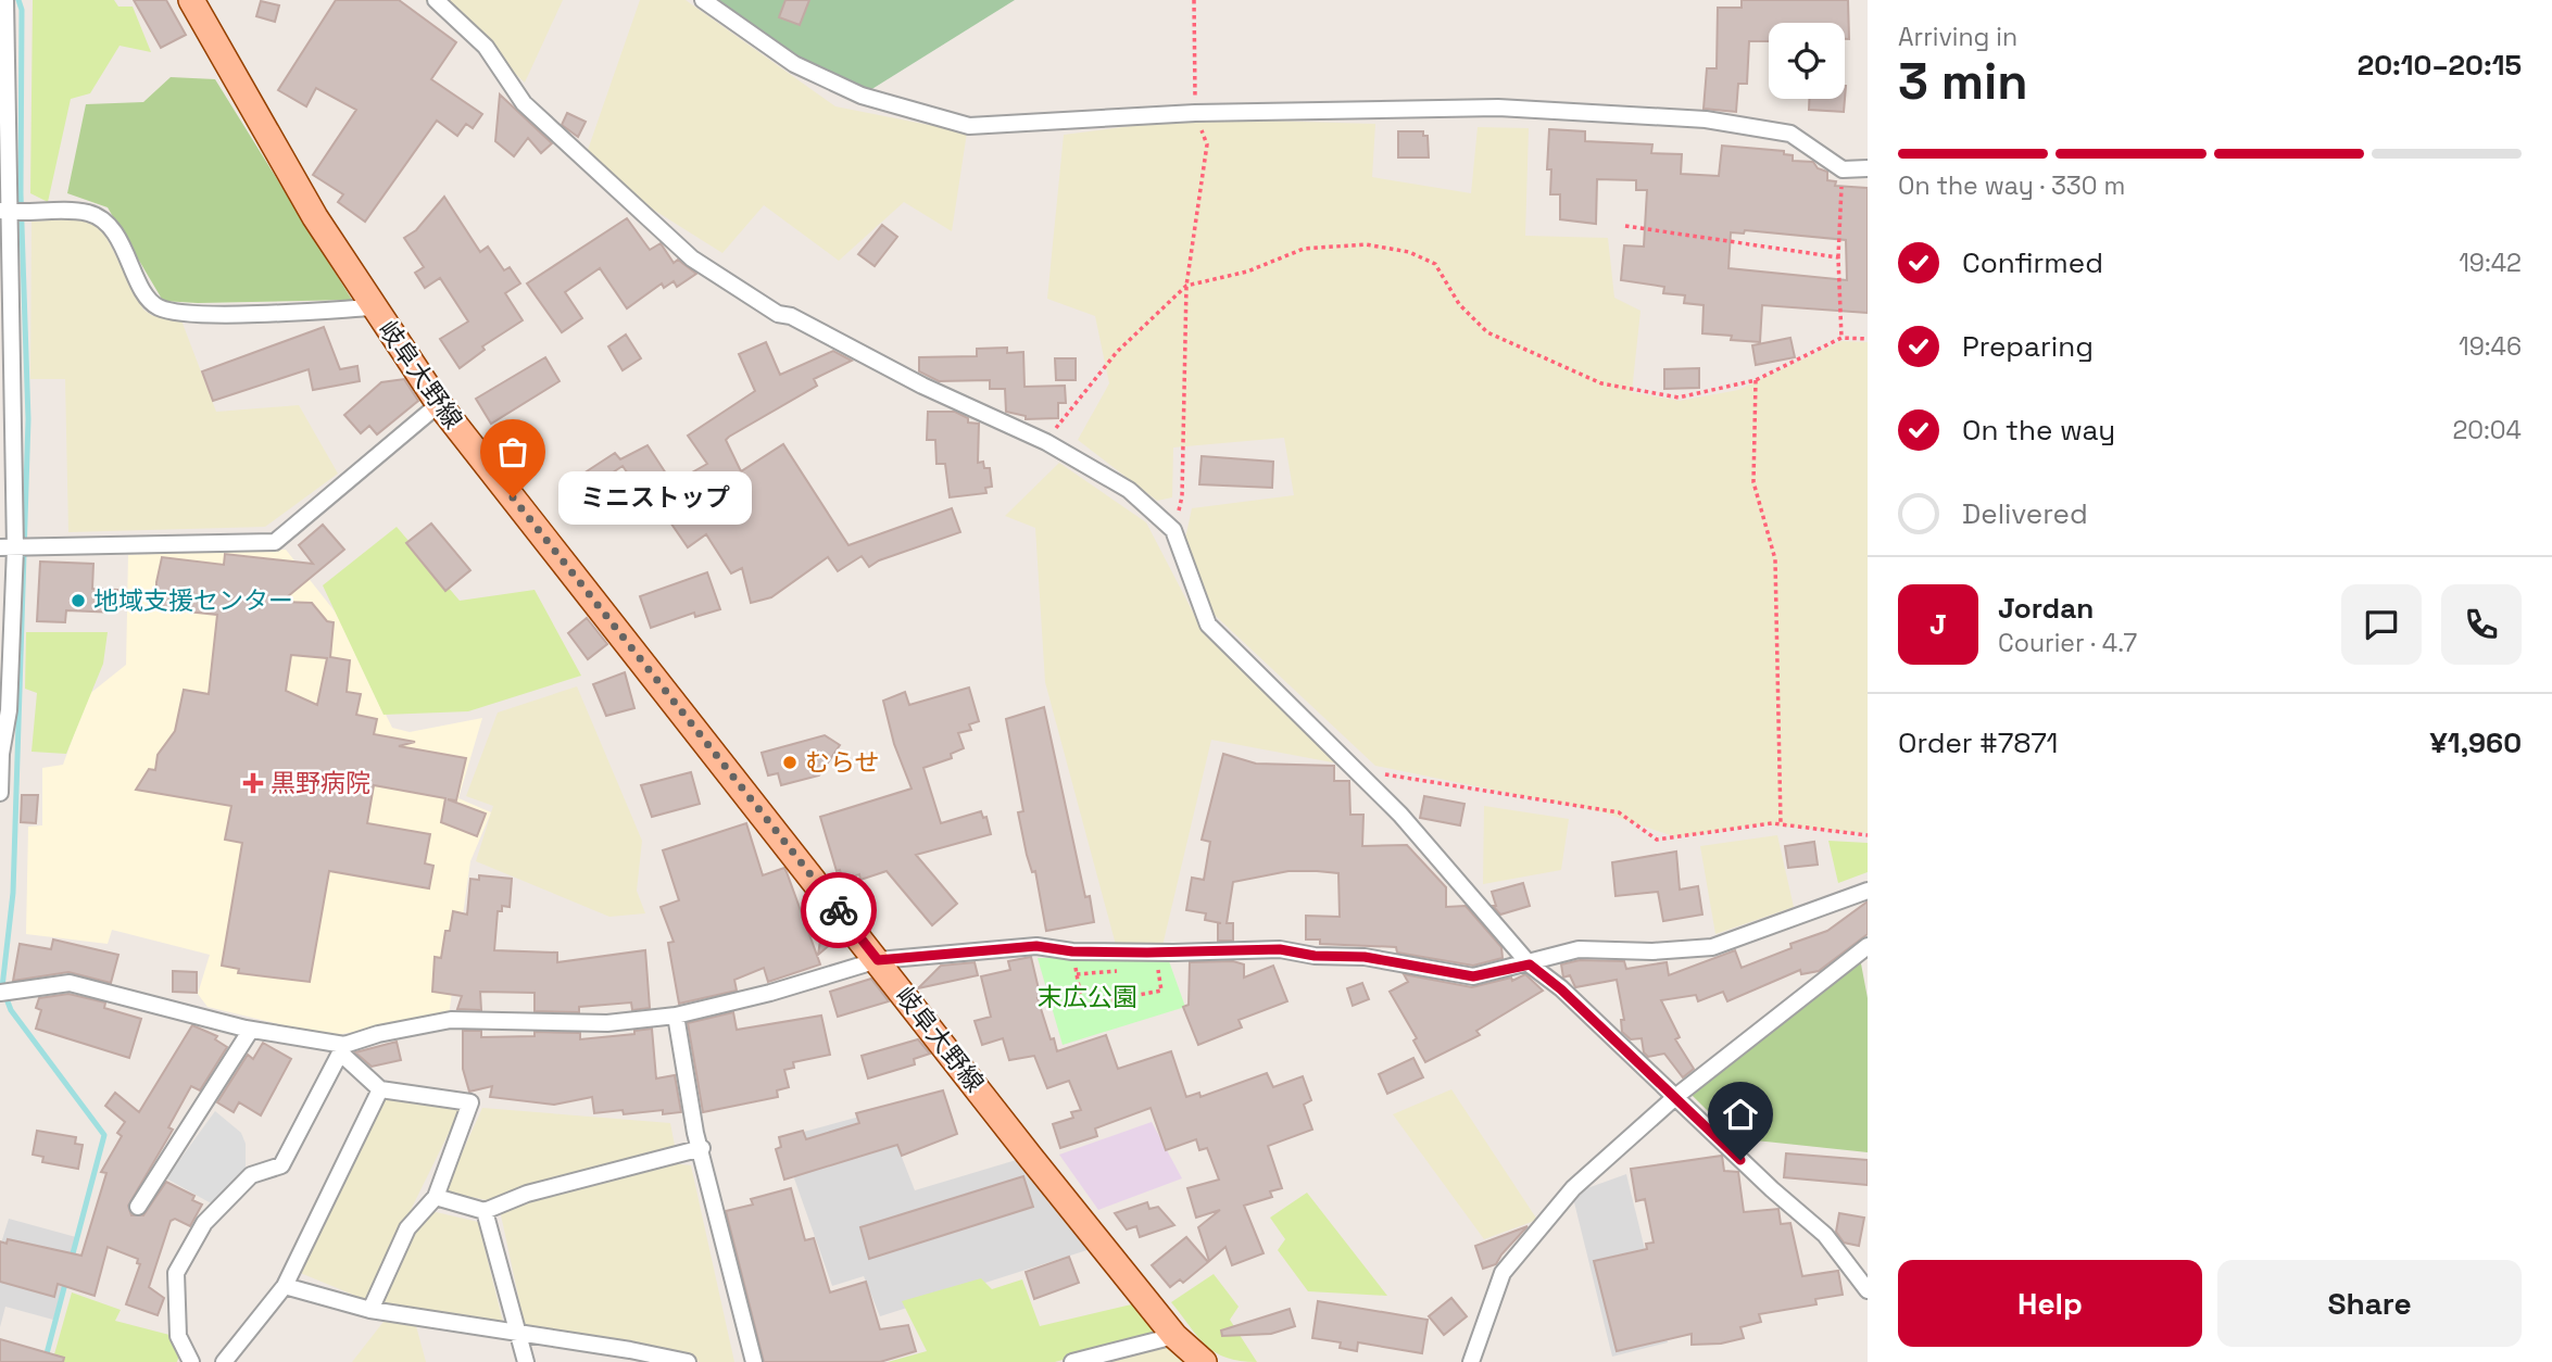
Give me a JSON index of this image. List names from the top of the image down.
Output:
{
  "streets": {
    "main road": ["岐阜大野線"]
  },
  "parks": ["末広公園"],
  "places": {
    "other": ["ミニストップ", "地域支援センター", "むらせ"],
    "health": ["黒野病院"]
  },
  "page": {
    "heading": ["3 min", "Arriving in", "20:10–20:15"],
    "panel": [
      "Jordan",
      "Courier · 4.7",
      "Order #7871",
      "¥1,960"
    ],
    "bar": "On the way · 330 m",
    "list": [
      ["Confirmed", "19:42"],
      ["Preparing", "19:46"],
      ["On the way", "20:04"],
      "Delivered"
    ],
    "bubble": "ミニストップ",
    "round": "J",
    "buttons": ["Help", "Share"]
  }
}
